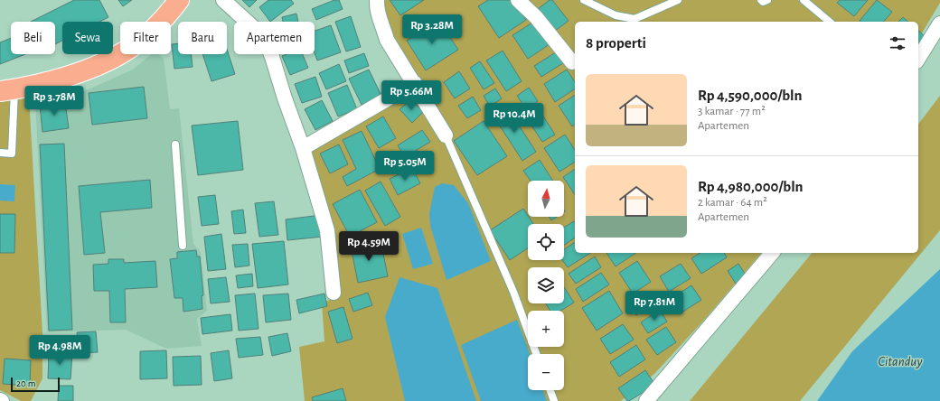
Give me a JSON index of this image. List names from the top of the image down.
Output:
{
  "water": ["Citanduy"],
  "scale_bar": "20 m",
  "north": "top",
  "page": {
    "price": [
      "Rp 3.28M",
      "Rp 5.66M",
      "Rp 3.78M",
      "Rp 10.4M",
      "Rp 5.05M",
      "Rp 4.59M",
      "Rp 7.81M",
      "Rp 4.98M"
    ],
    "chip": [
      "Beli",
      "Sewa",
      "Filter",
      "Baru",
      "Apartemen"
    ],
    "heading": "8 properti",
    "list": [
      {
        "name": "Rp 4,590,000/bln",
        "note": "3 kamar · 77 m² · Apartemen"
      },
      {
        "name": "Rp 4,980,000/bln",
        "note": "2 kamar · 64 m² · Apartemen"
      }
    ],
    "map_buttons": ["+", "−"],
    "scale": "20 m"
  }
}
